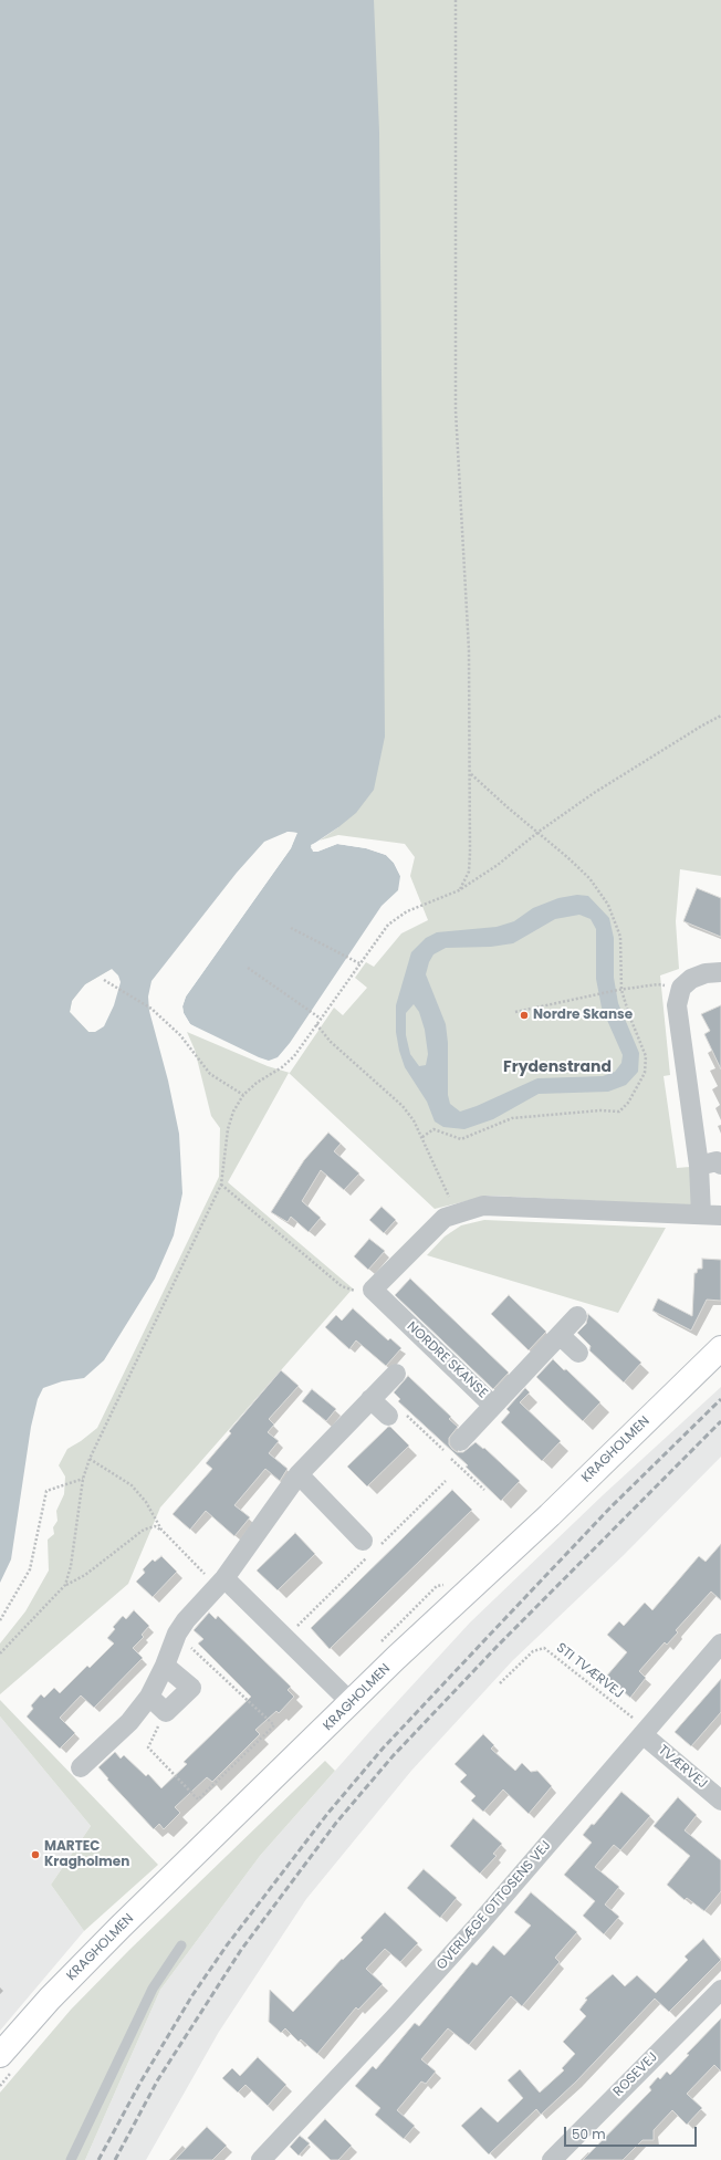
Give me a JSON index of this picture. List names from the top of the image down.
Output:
{
  "streets": {
    "street": [
      "NORDRE SKANSE",
      "KRAGHOLMEN",
      "TVÆRVEJ",
      "OVERLÆGE OTTOSENS VEJ",
      "ROSEVEJ"
    ],
    "path": ["STI TVÆRVEJ"]
  },
  "crossings": [
    ["STI TVÆRVEJ", "TVÆRVEJ"],
    ["STI TVÆRVEJ", "OVERLÆGE OTTOSENS VEJ"],
    ["TVÆRVEJ", "OVERLÆGE OTTOSENS VEJ"]
  ],
  "districts": ["Frydenstrand"],
  "places": ["Nordre Skanse", "MARTEC Kragholmen"],
  "scale_bar": "50 m"
}
